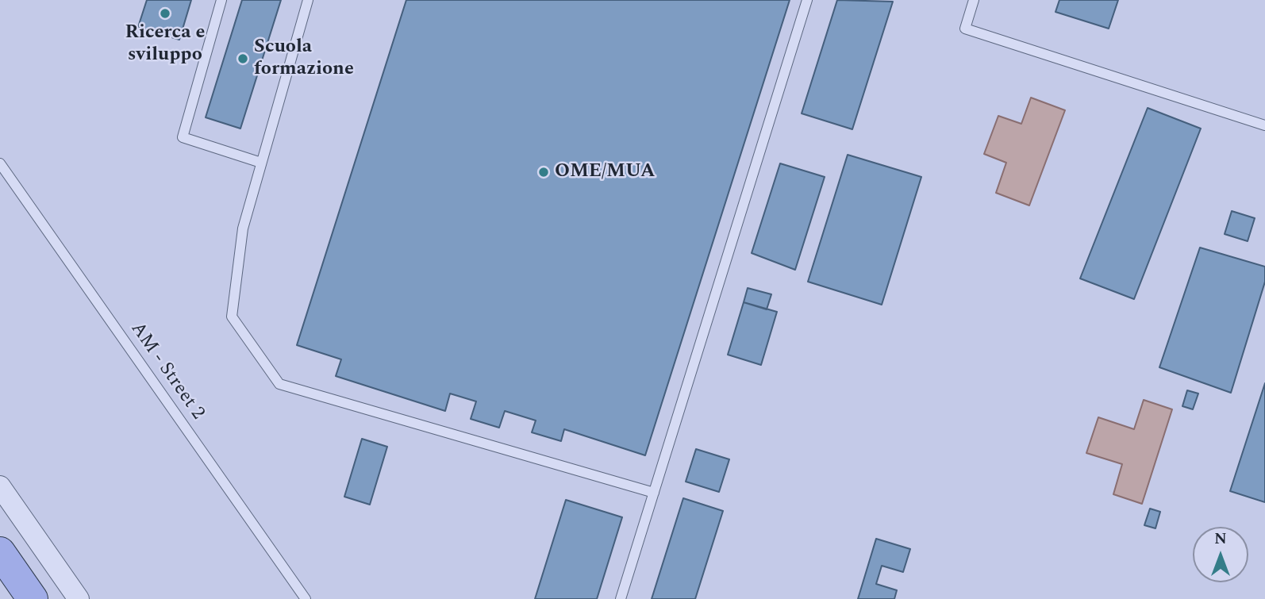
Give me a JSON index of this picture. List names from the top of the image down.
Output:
{
  "streets": {
    "lane": ["AM - Street 2"]
  },
  "places": ["Ricerca e sviluppo", "Scuola formazione", "OME/MUA"],
  "north": "top"
}
